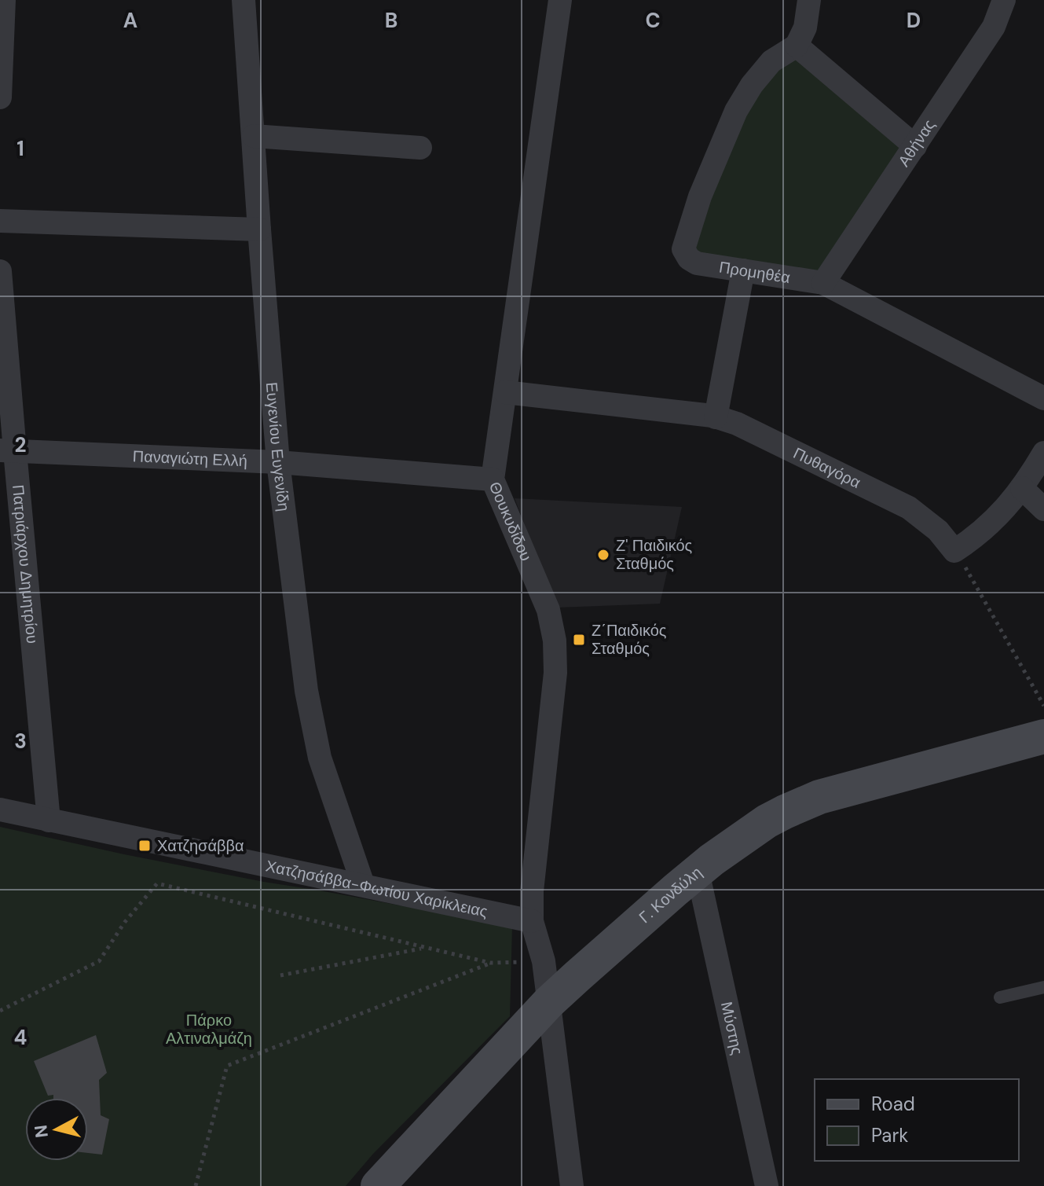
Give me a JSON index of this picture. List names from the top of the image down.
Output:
{
  "streets": {
    "street": [
      "Αθήνας",
      "Προμηθέα",
      "Ευγενίου Ευγενίδη",
      "Παναγιώτη Ελλή",
      "Πυθαγόρα",
      "Θουκυδίδου",
      "Πατριάρχου Δημητρίου",
      "Χατζησάββα-Φωτίου Χαρίκλειας",
      "Γ. Κονδύλη",
      "Μύστης"
    ]
  },
  "crossings": [
    ["Αθήνας", "Προμηθέα"],
    ["Ευγενίου Ευγενίδη", "Παναγιώτη Ελλή"],
    ["Ευγενίου Ευγενίδη", "Χατζησάββα-Φωτίου Χαρίκλειας"],
    ["Παναγιώτη Ελλή", "Θουκυδίδου"],
    ["Παναγιώτη Ελλή", "Πατριάρχου Δημητρίου"],
    ["Πυθαγόρα", "Θουκυδίδου"],
    ["Θουκυδίδου", "Χατζησάββα-Φωτίου Χαρίκλειας"],
    ["Θουκυδίδου", "Γ. Κονδύλη"],
    ["Πατριάρχου Δημητρίου", "Χατζησάββα-Φωτίου Χαρίκλειας"],
    ["Γ. Κονδύλη", "Μύστης"]
  ],
  "parks": ["Πάρκο Αλτιναλμάζη"],
  "places": {
    "other": ["Ζ' Παιδικός Σταθμός"],
    "transit": ["Ζ΄Παιδικός Σταθμός", "Χατζησάββα"]
  },
  "legend": ["Road", "Park"],
  "north": "left",
  "grid": {
    "columns": [
      "A",
      "B",
      "C",
      "D"
    ],
    "rows": [
      "1",
      "2",
      "3",
      "4"
    ]
  }
}
